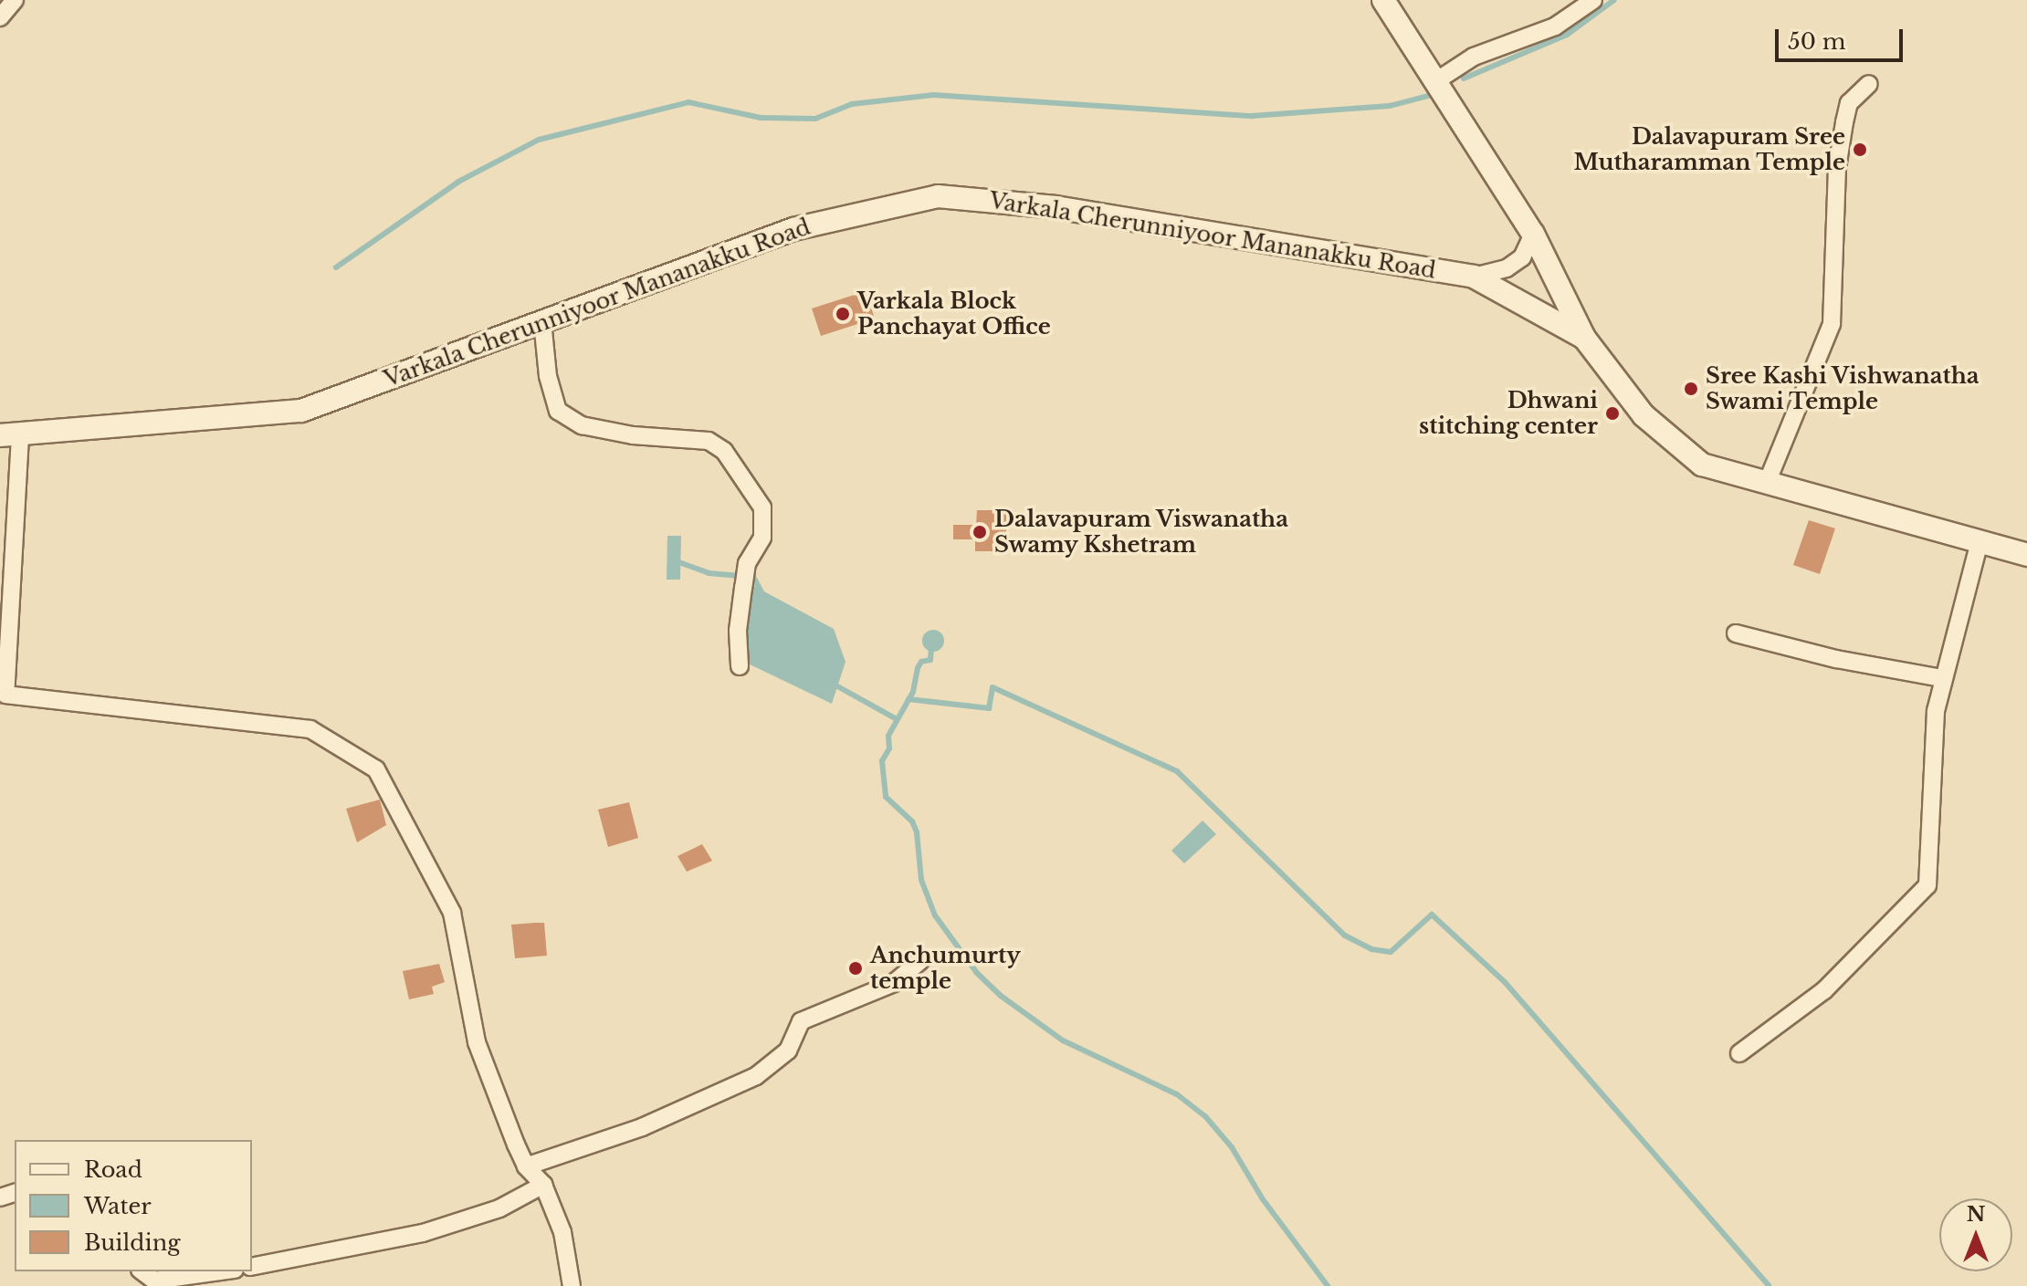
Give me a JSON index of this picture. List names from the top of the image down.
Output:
{
  "streets": {
    "main road": ["Varkala Cherunniyoor Mananakku Road"]
  },
  "places": [
    "Dalavapuram Sree Mutharamman Temple",
    "Varkala Block Panchayat Office",
    "Sree Kashi Vishwanatha Swami Temple",
    "Dhwani stitching center",
    "Dalavapuram Viswanatha Swamy Kshetram",
    "Anchumurty temple"
  ],
  "legend": ["Road", "Water", "Building"],
  "scale_bar": "50 m",
  "north": "top"
}
